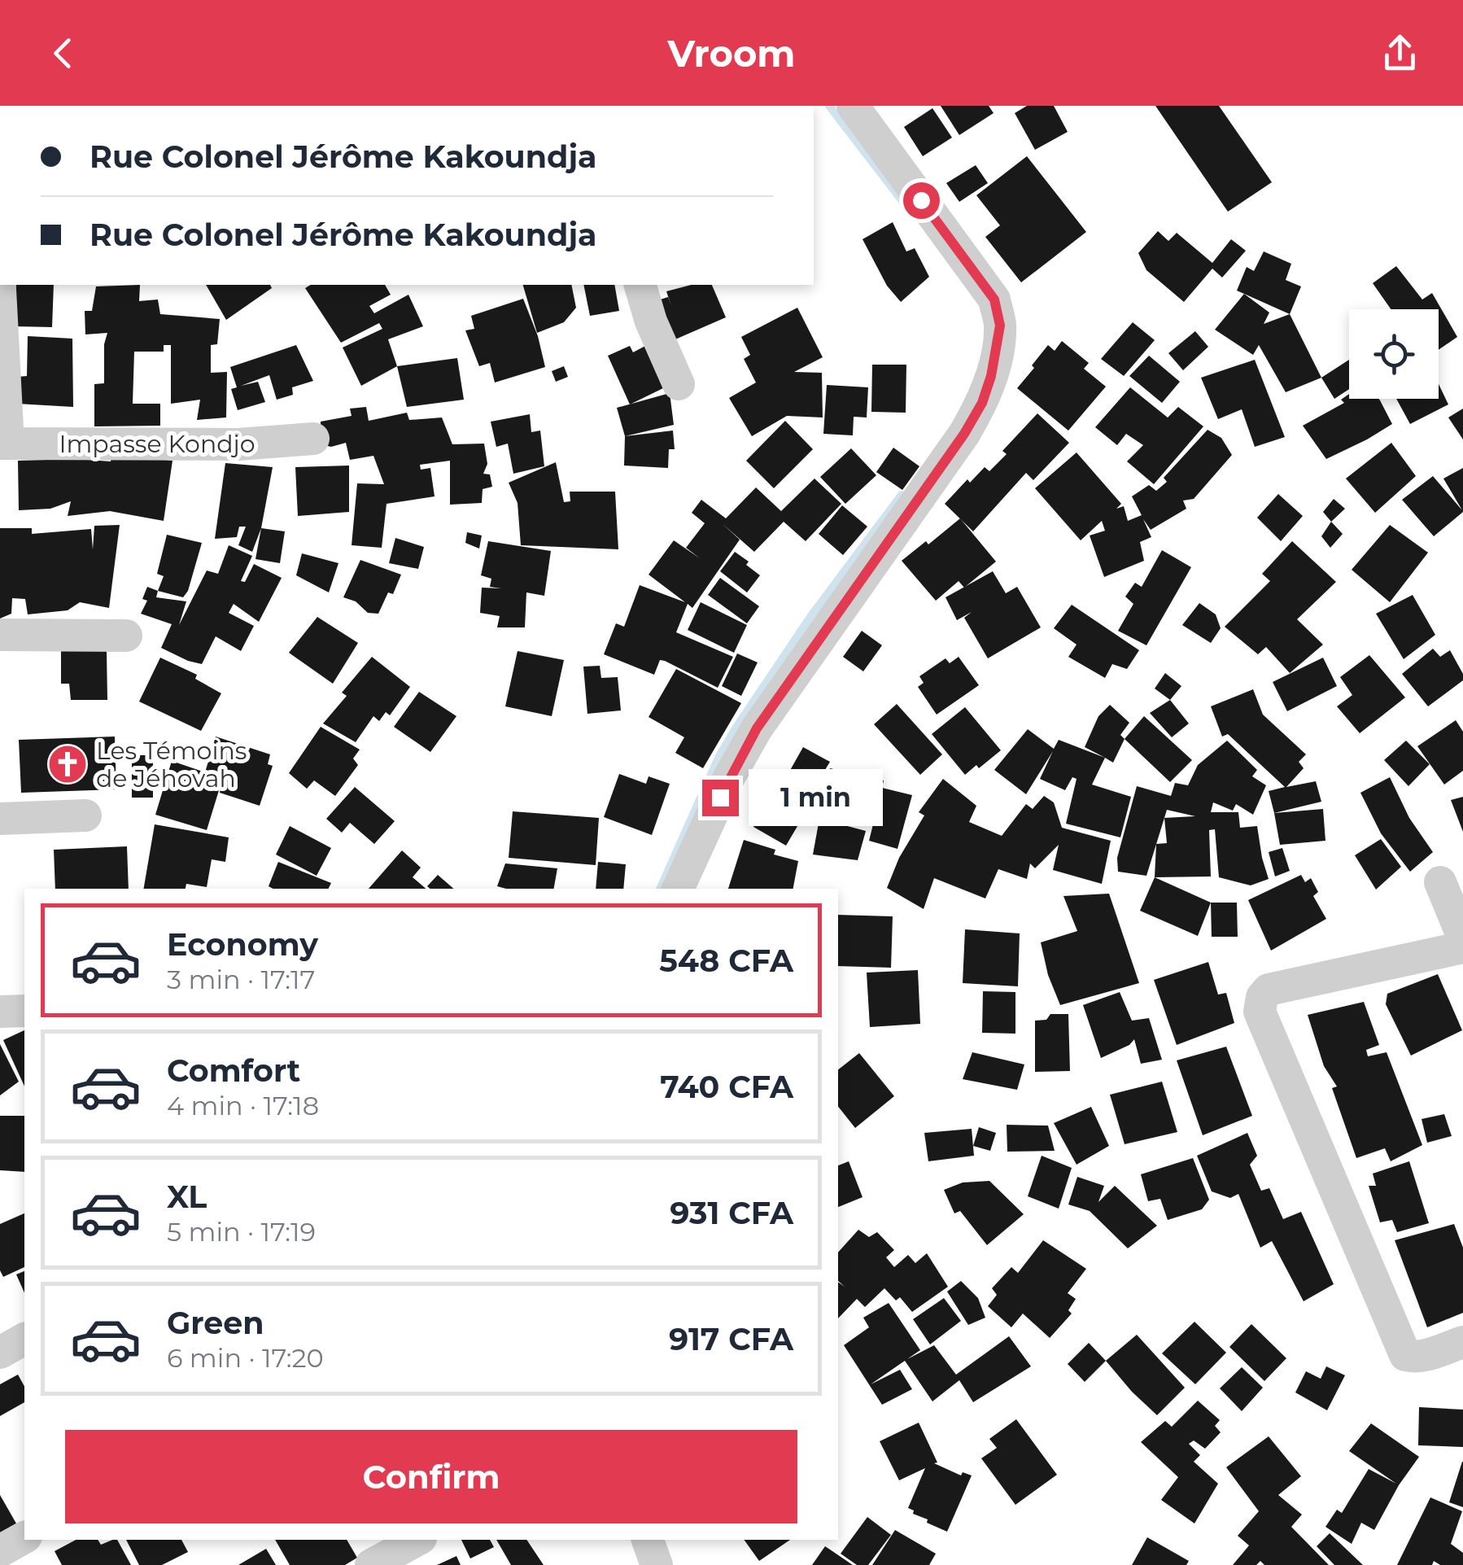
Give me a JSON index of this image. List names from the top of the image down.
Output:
{
  "streets": {
    "street": ["Impasse Kondjo"]
  },
  "places": {
    "church": ["Les Témoins de Jéhovah"]
  },
  "page": {
    "header": "Vroom",
    "banner": ["Rue Colonel Jérôme Kakoundja", "Rue Colonel Jérôme Kakoundja"],
    "bubble": "1 min",
    "list": [
      {
        "name": "Economy",
        "note": "3 min · 17:17",
        "value": "548 CFA"
      },
      {
        "name": "Comfort",
        "note": "4 min · 17:18",
        "value": "740 CFA"
      },
      {
        "name": "XL",
        "note": "5 min · 17:19",
        "value": "931 CFA"
      },
      {
        "name": "Green",
        "note": "6 min · 17:20",
        "value": "917 CFA"
      }
    ],
    "buttons": "Confirm"
  }
}
